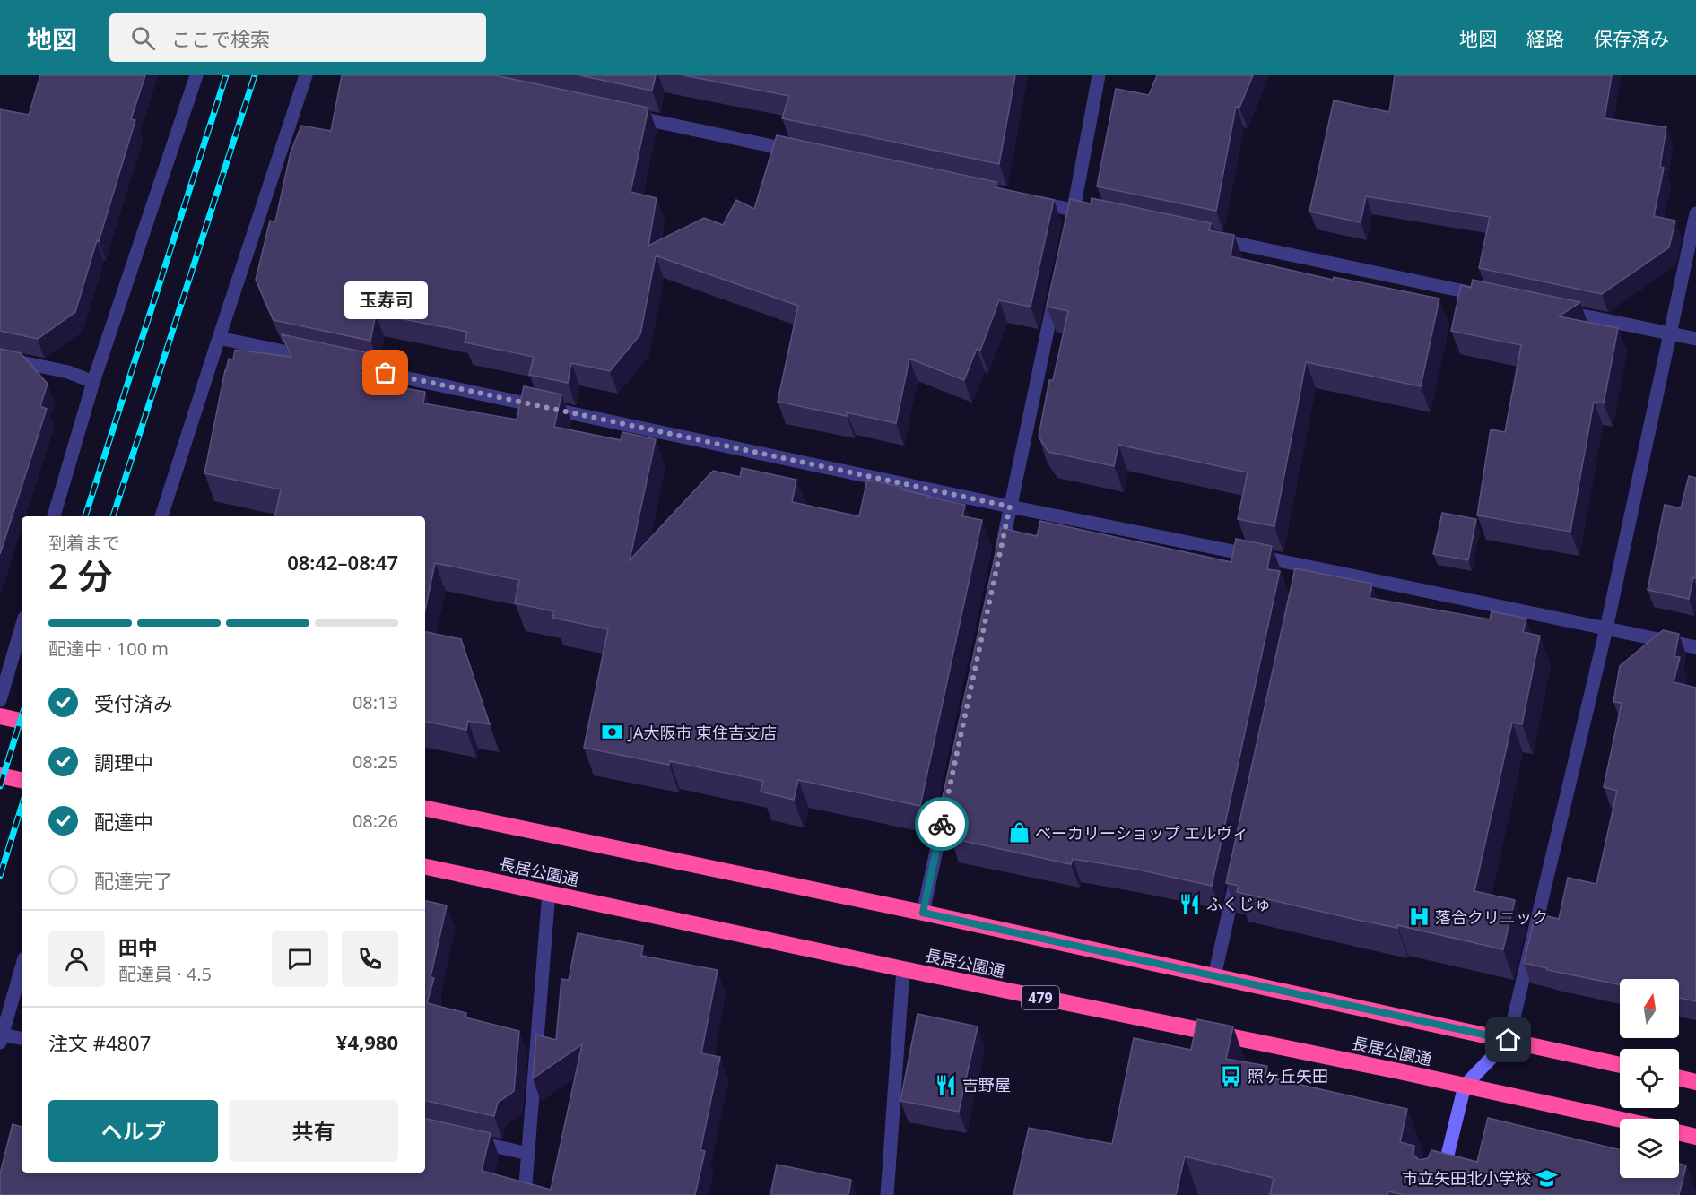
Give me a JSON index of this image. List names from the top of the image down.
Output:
{
  "streets": {
    "highway": ["長居公園通", "479"]
  },
  "places": {
    "other": ["玉寿司"],
    "bank": ["JA大阪市 東住吉支店"],
    "shop": ["ベーカリーショップ エルヴィ"],
    "restaurant": ["ふくじゅ", "吉野屋"],
    "hospital": ["落合クリニック"],
    "bus stop": ["照ヶ丘矢田"],
    "school or university": ["市立矢田北小学校"]
  },
  "north": "top",
  "page": {
    "header": "地図",
    "search": "ここで検索",
    "nav": ["地図", "経路", "保存済み"],
    "bubble": "玉寿司",
    "heading": ["2 分", "到着まで", "08:42–08:47"],
    "panel": [
      "田中",
      "配達員 · 4.5",
      "注文 #4807",
      "¥4,980"
    ],
    "bar": "配達中 · 100 m",
    "list": [
      ["受付済み", "08:13"],
      ["調理中", "08:25"],
      ["配達中", "08:26"],
      "配達完了"
    ],
    "buttons": ["ヘルプ", "共有"]
  }
}
